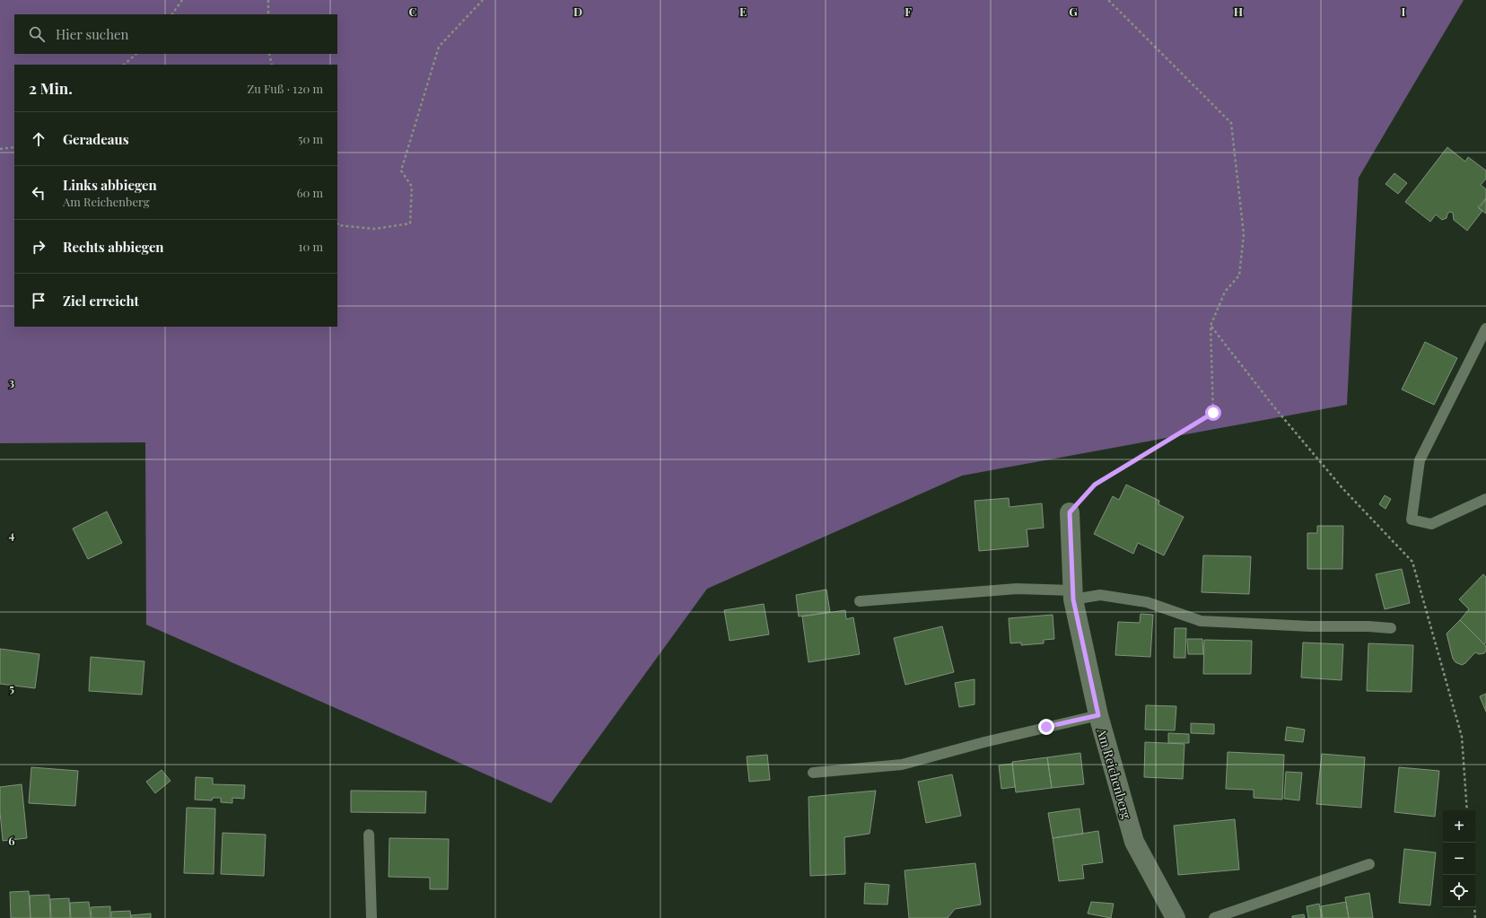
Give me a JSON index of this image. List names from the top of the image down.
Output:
{
  "streets": {
    "street": ["Am Reichenberg"]
  },
  "page": {
    "search": "Hier suchen",
    "heading": ["2 Min.", "Zu Fuß · 120 m"],
    "list": [
      ["Geradeaus", "50 m"],
      ["Links abbiegen", "Am Reichenberg", "60 m"],
      ["Rechts abbiegen", "10 m"],
      "Ziel erreicht"
    ],
    "map_buttons": ["+", "−"]
  },
  "grid": {
    "columns": [
      "C",
      "D",
      "E",
      "F",
      "G",
      "H",
      "I"
    ],
    "rows": [
      "3",
      "4",
      "5",
      "6"
    ]
  }
}
